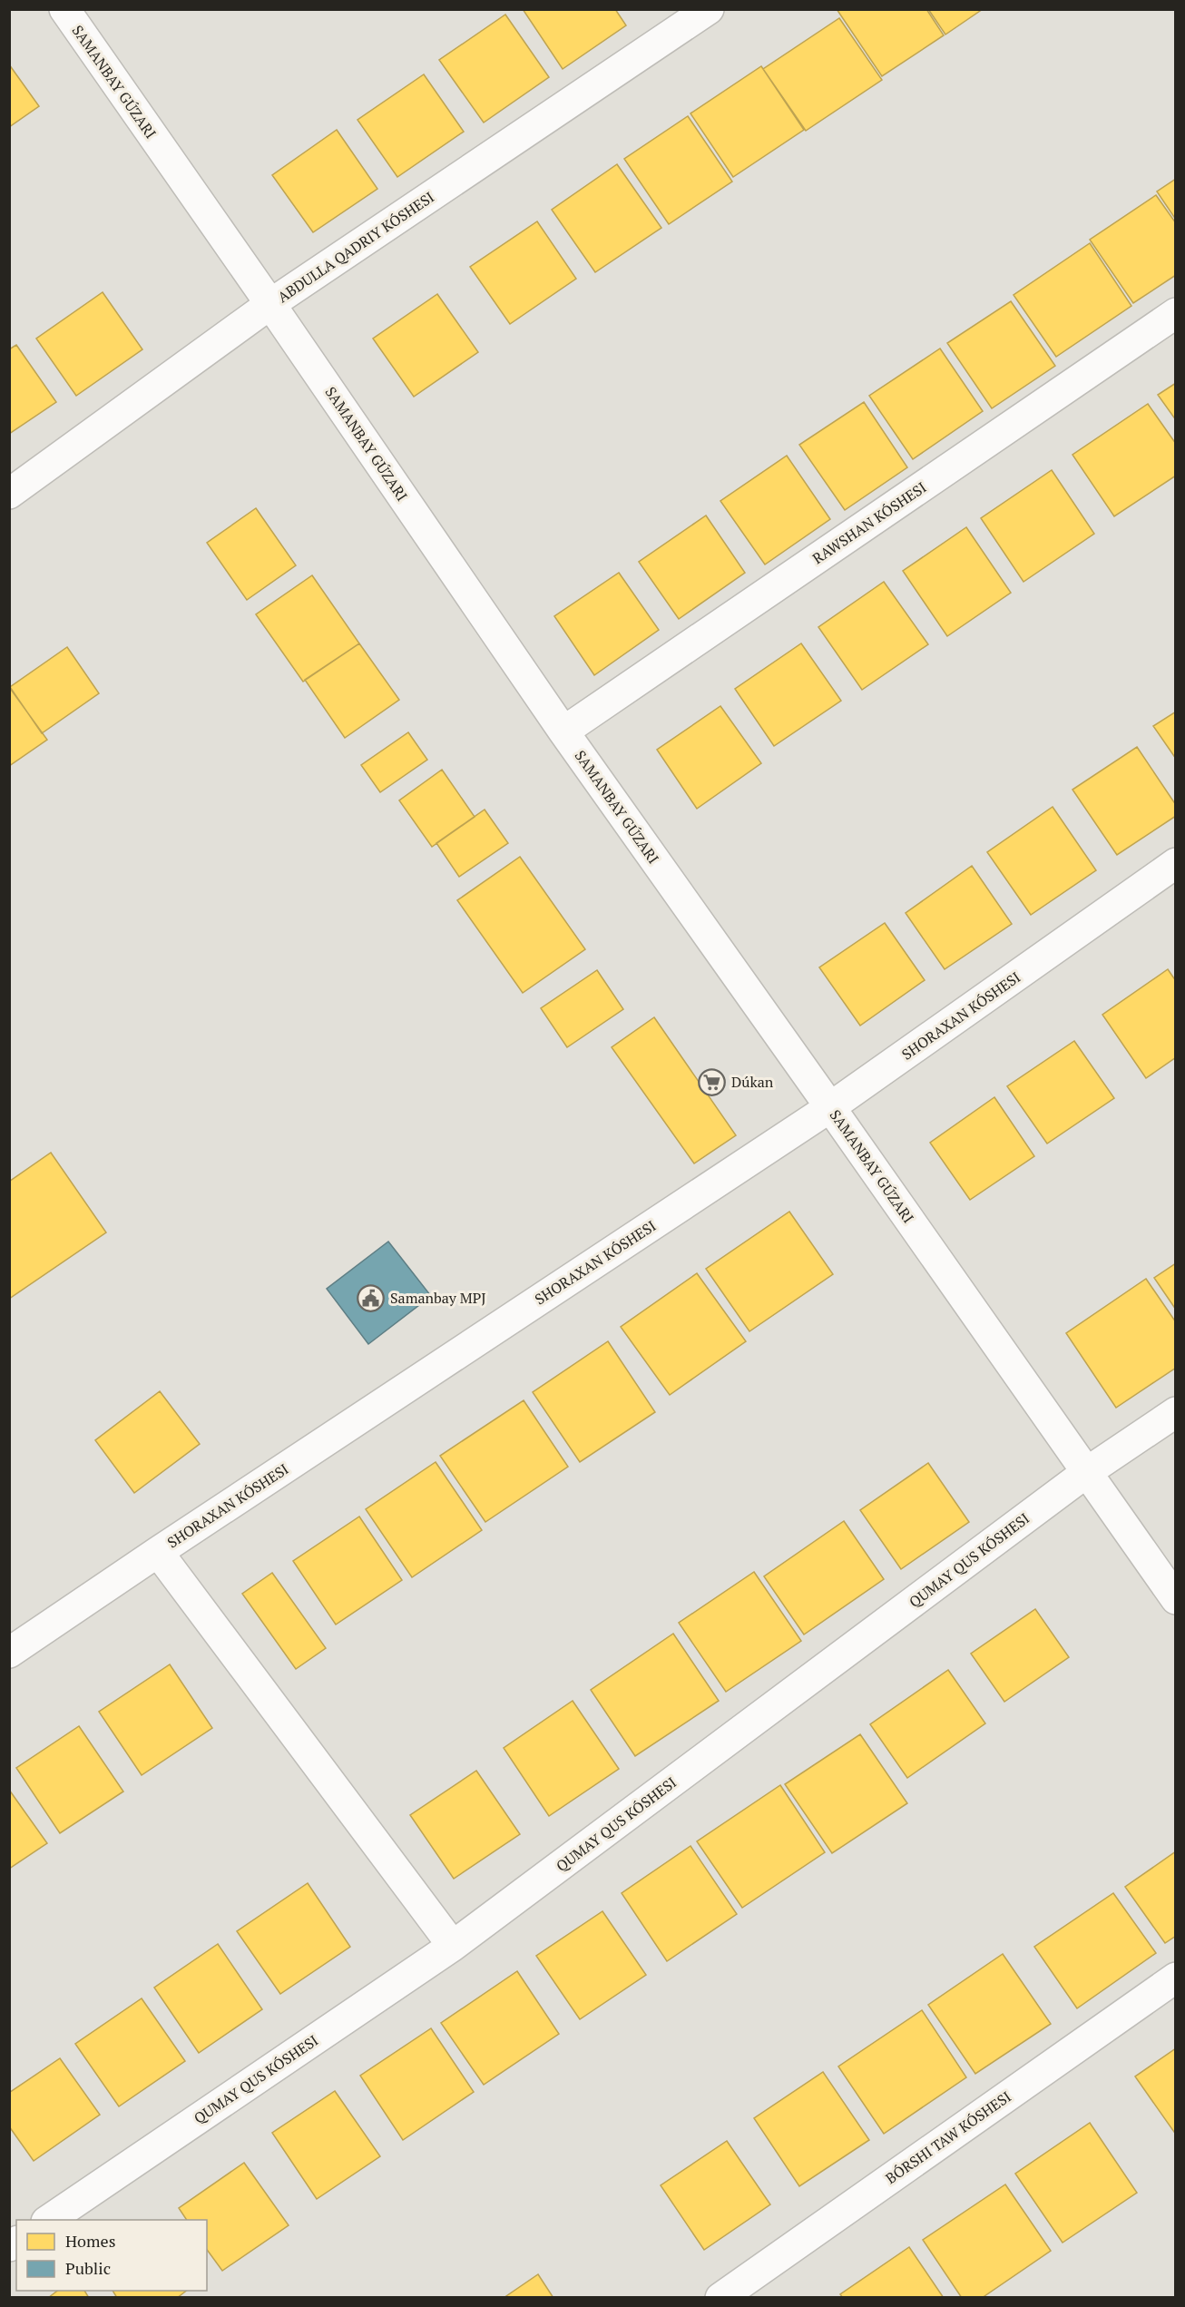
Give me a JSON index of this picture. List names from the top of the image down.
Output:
{
  "streets": {
    "street": [
      "ABDULLA QADRIY KÓSHESI",
      "RAWSHAN KÓSHESI",
      "SHORAXAN KÓSHESI",
      "QUMAY QUS KÓSHESI",
      "BÓRSHI TAW KÓSHESI"
    ]
  },
  "places": {
    "supermarket": ["Dúkan"],
    "public building": ["Samanbay MPJ"]
  },
  "legend": ["Homes", "Public"]
}
